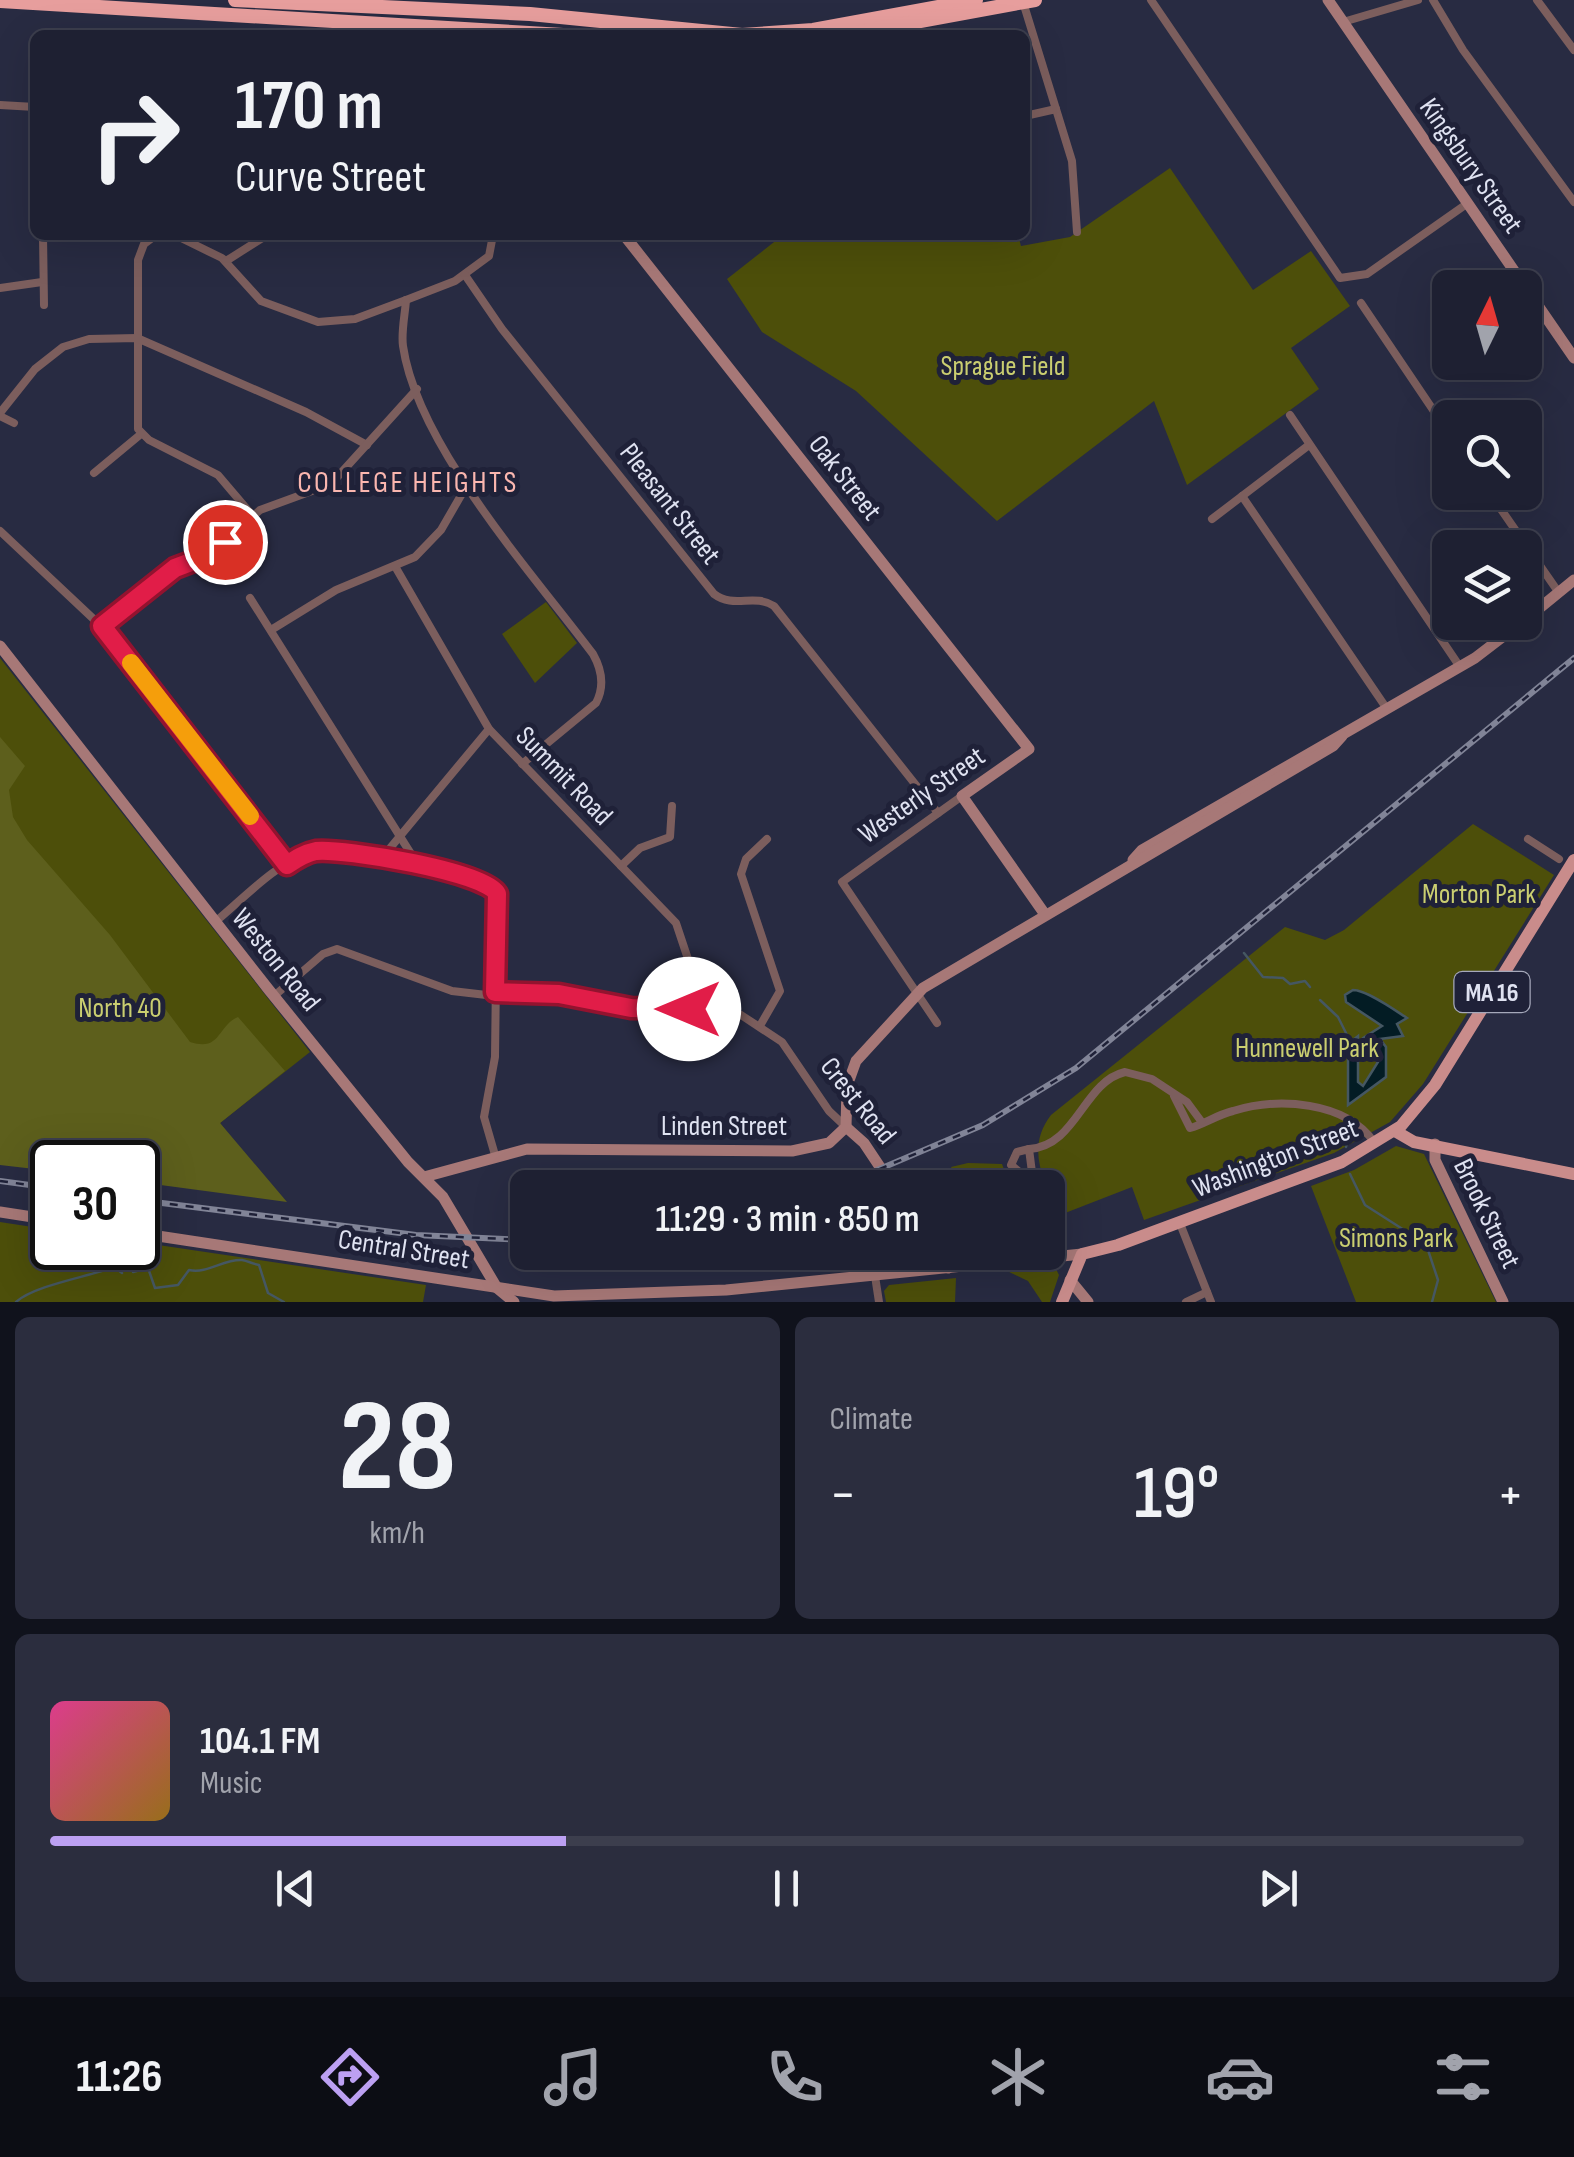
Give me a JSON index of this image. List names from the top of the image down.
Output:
{
  "streets": {
    "main road": ["MA 16", "Washington Street"],
    "street": [
      "Kingsbury Street",
      "Oak Street",
      "Pleasant Street",
      "Summit Road",
      "Westerly Street",
      "Weston Road",
      "Crest Road",
      "Linden Street",
      "Brook Street",
      "Central Street"
    ]
  },
  "crossings": [
    ["Oak Street", "Westerly Street"],
    ["Pleasant Street", "Westerly Street"],
    ["Summit Road", "Crest Road"],
    ["Weston Road", "Crest Road"],
    ["Weston Road", "Linden Street"],
    ["Weston Road", "Central Street"],
    ["Crest Road", "Linden Street"],
    ["Washington Street", "Central Street"]
  ],
  "districts": ["COLLEGE HEIGHTS"],
  "parks": [
    "Sprague Field",
    "Morton Park",
    "North 40",
    "Hunnewell Park",
    "Simons Park"
  ],
  "north": "top",
  "page": {
    "turn": ["170 m", "Curve Street"],
    "limit": "30",
    "trip": "11:29 · 3 min · 850 m",
    "tile": [
      ["28", "km/h"],
      "Climate"
    ],
    "heat": ["−", "19°", "+"],
    "song": ["104.1 FM", "Music"],
    "tabs": "11:26"
  }
}
